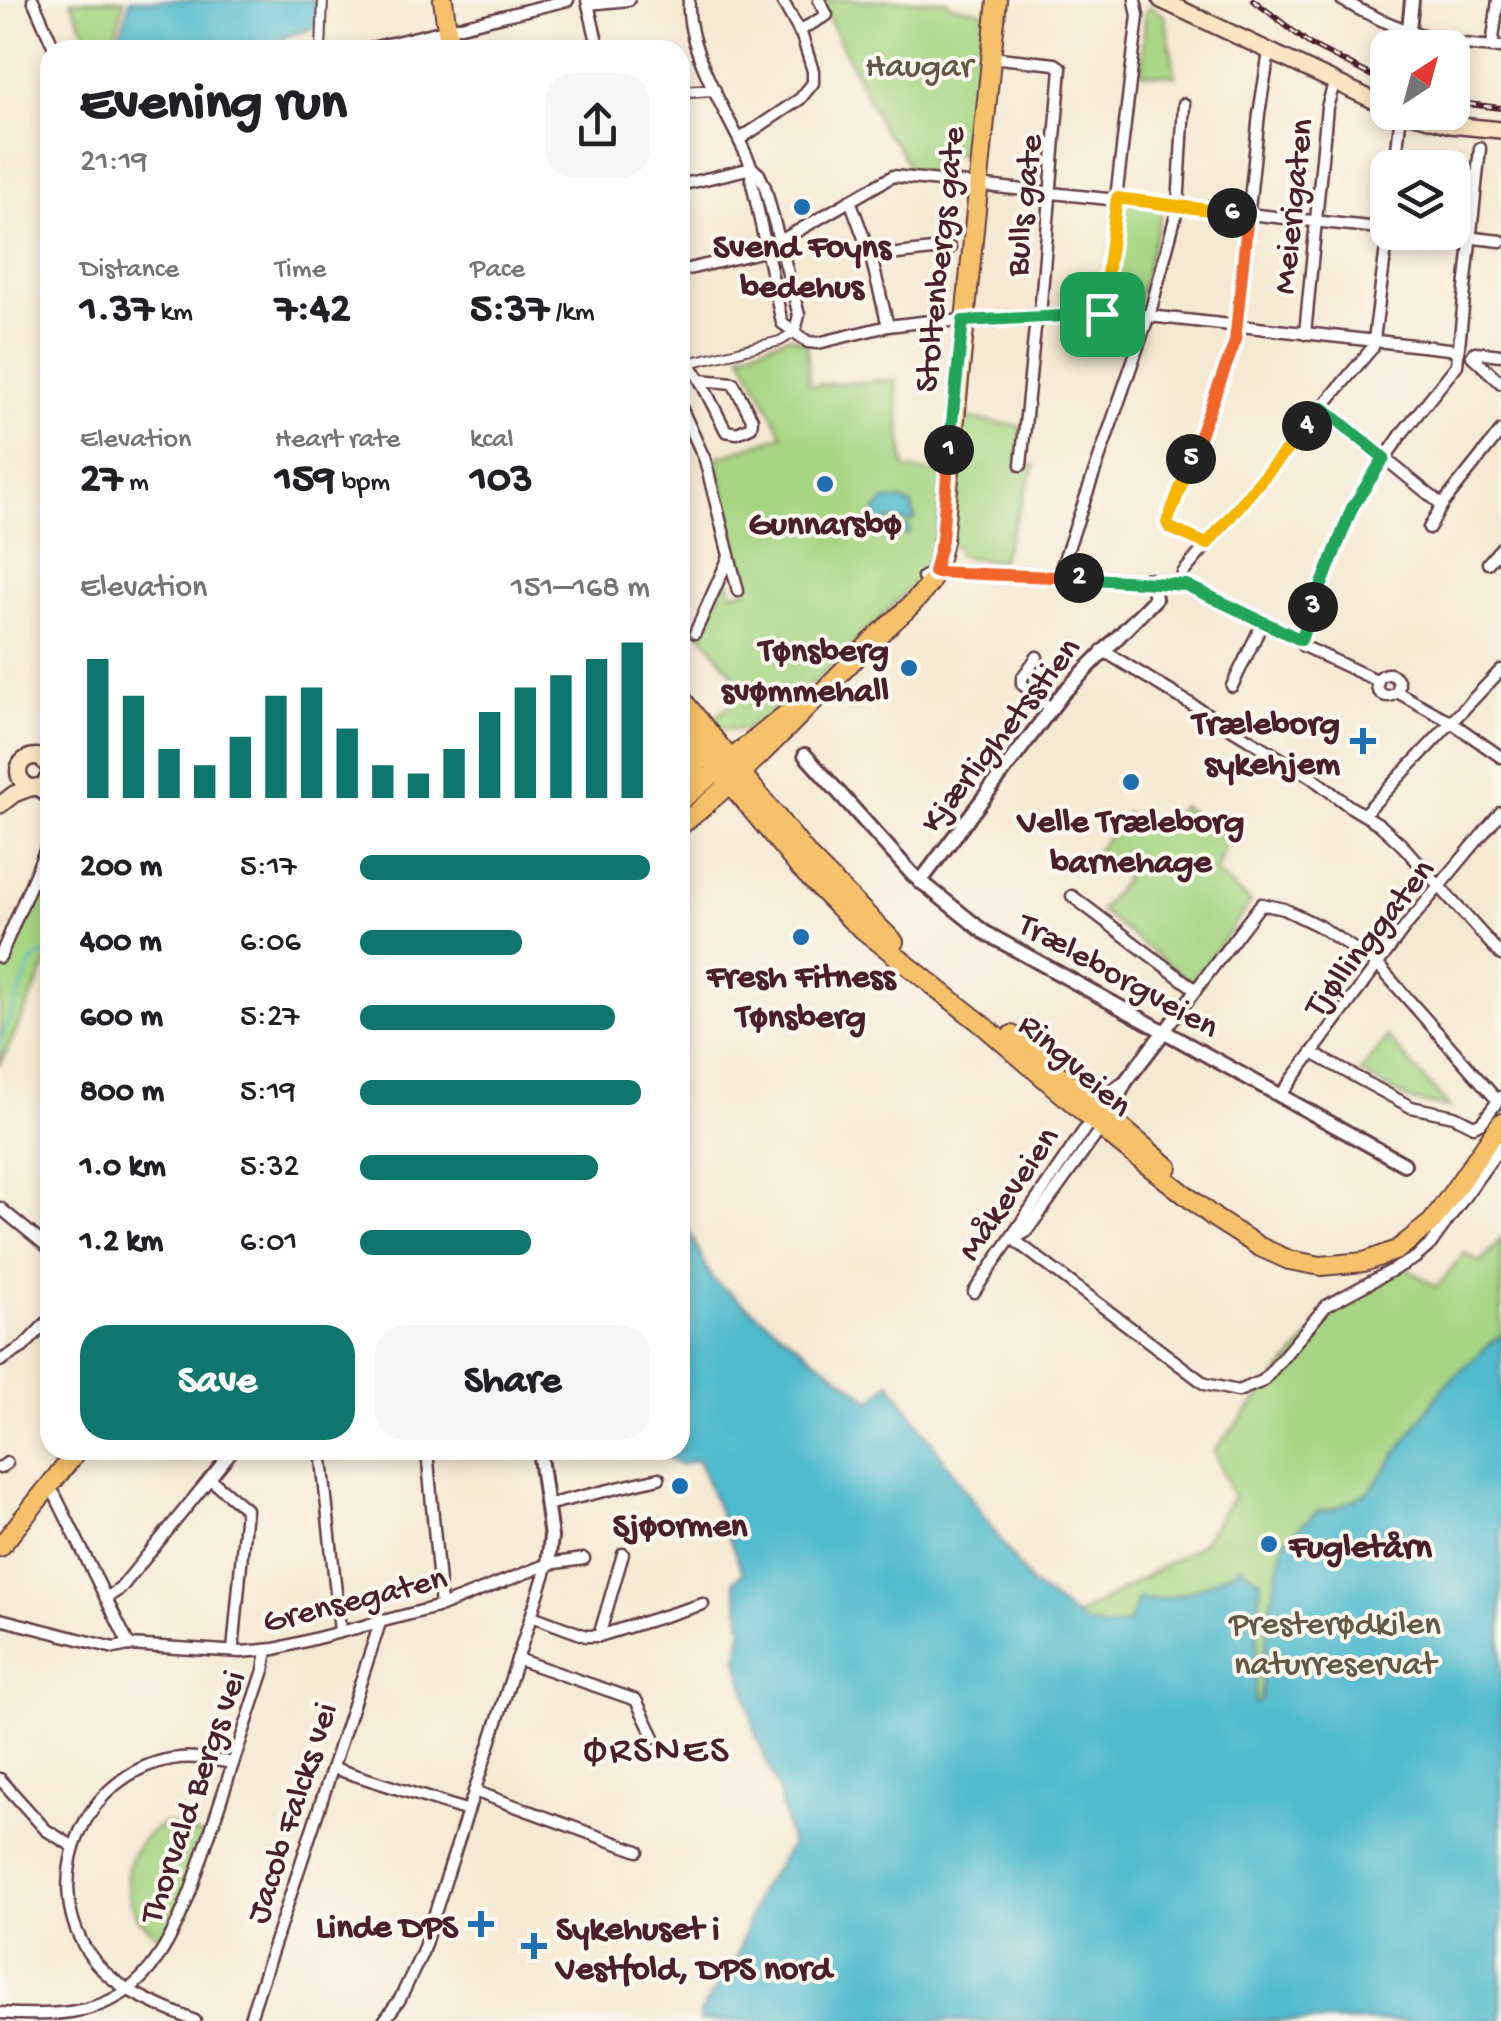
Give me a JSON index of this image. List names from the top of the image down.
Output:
{
  "streets": {
    "main road": ["Stoltenbergs gate", "Ringveien"],
    "street": [
      "Bulls gate",
      "Meierigaten",
      "Kjærlighetsstien",
      "Tjøllinggaten",
      "Træleborgveien",
      "Måkeveien",
      "Grensegaten",
      "Thorvald Bergs vei",
      "Jacob Falcks vei"
    ]
  },
  "crossings": [
    ["Bulls gate", "Stoltenbergs gate"],
    ["Stoltenbergs gate", "Ringveien"],
    ["Kjærlighetsstien", "Træleborgveien"],
    ["Tjøllinggaten", "Træleborgveien"],
    ["Tjøllinggaten", "Måkeveien"],
    ["Træleborgveien", "Måkeveien"],
    ["Ringveien", "Måkeveien"],
    ["Grensegaten", "Thorvald Bergs vei"],
    ["Grensegaten", "Jacob Falcks vei"]
  ],
  "districts": ["ØRSNES"],
  "parks": ["Haugar", "Presterødkilen naturreservat"],
  "places": {
    "other": [
      "Svend Foyns bedehus",
      "Gunnarsbø",
      "Tønsberg svømmehall",
      "Velle Træleborg barnehage",
      "Fresh Fitness Tønsberg",
      "Sjøormen",
      "Fugletårn"
    ],
    "health": ["Træleborg sykehjem", "Linde DPS", "Sykehuset i Vestfold, DPS nord"]
  },
  "north": "top right",
  "page": {
    "heading": ["Evening run", "21:19"],
    "pins": [
      "6",
      "4",
      "1",
      "5",
      "2",
      "3"
    ],
    "stats": [
      ["Distance", "1.37 km"],
      ["Time", "7:42"],
      ["Pace", "5:37 /km"],
      ["Elevation", "27 m"],
      ["Heart rate", "159 bpm"],
      ["kcal", "103"]
    ],
    "chart": ["Elevation", "151–168 m"],
    "list": [
      {
        "name": "200 m",
        "note": "5:17"
      },
      {
        "name": "400 m",
        "note": "6:06"
      },
      {
        "name": "600 m",
        "note": "5:27"
      },
      {
        "name": "800 m",
        "note": "5:19"
      },
      {
        "name": "1.0 km",
        "note": "5:32"
      },
      {
        "name": "1.2 km",
        "note": "6:01"
      }
    ],
    "buttons": ["Save", "Share"]
  }
}
